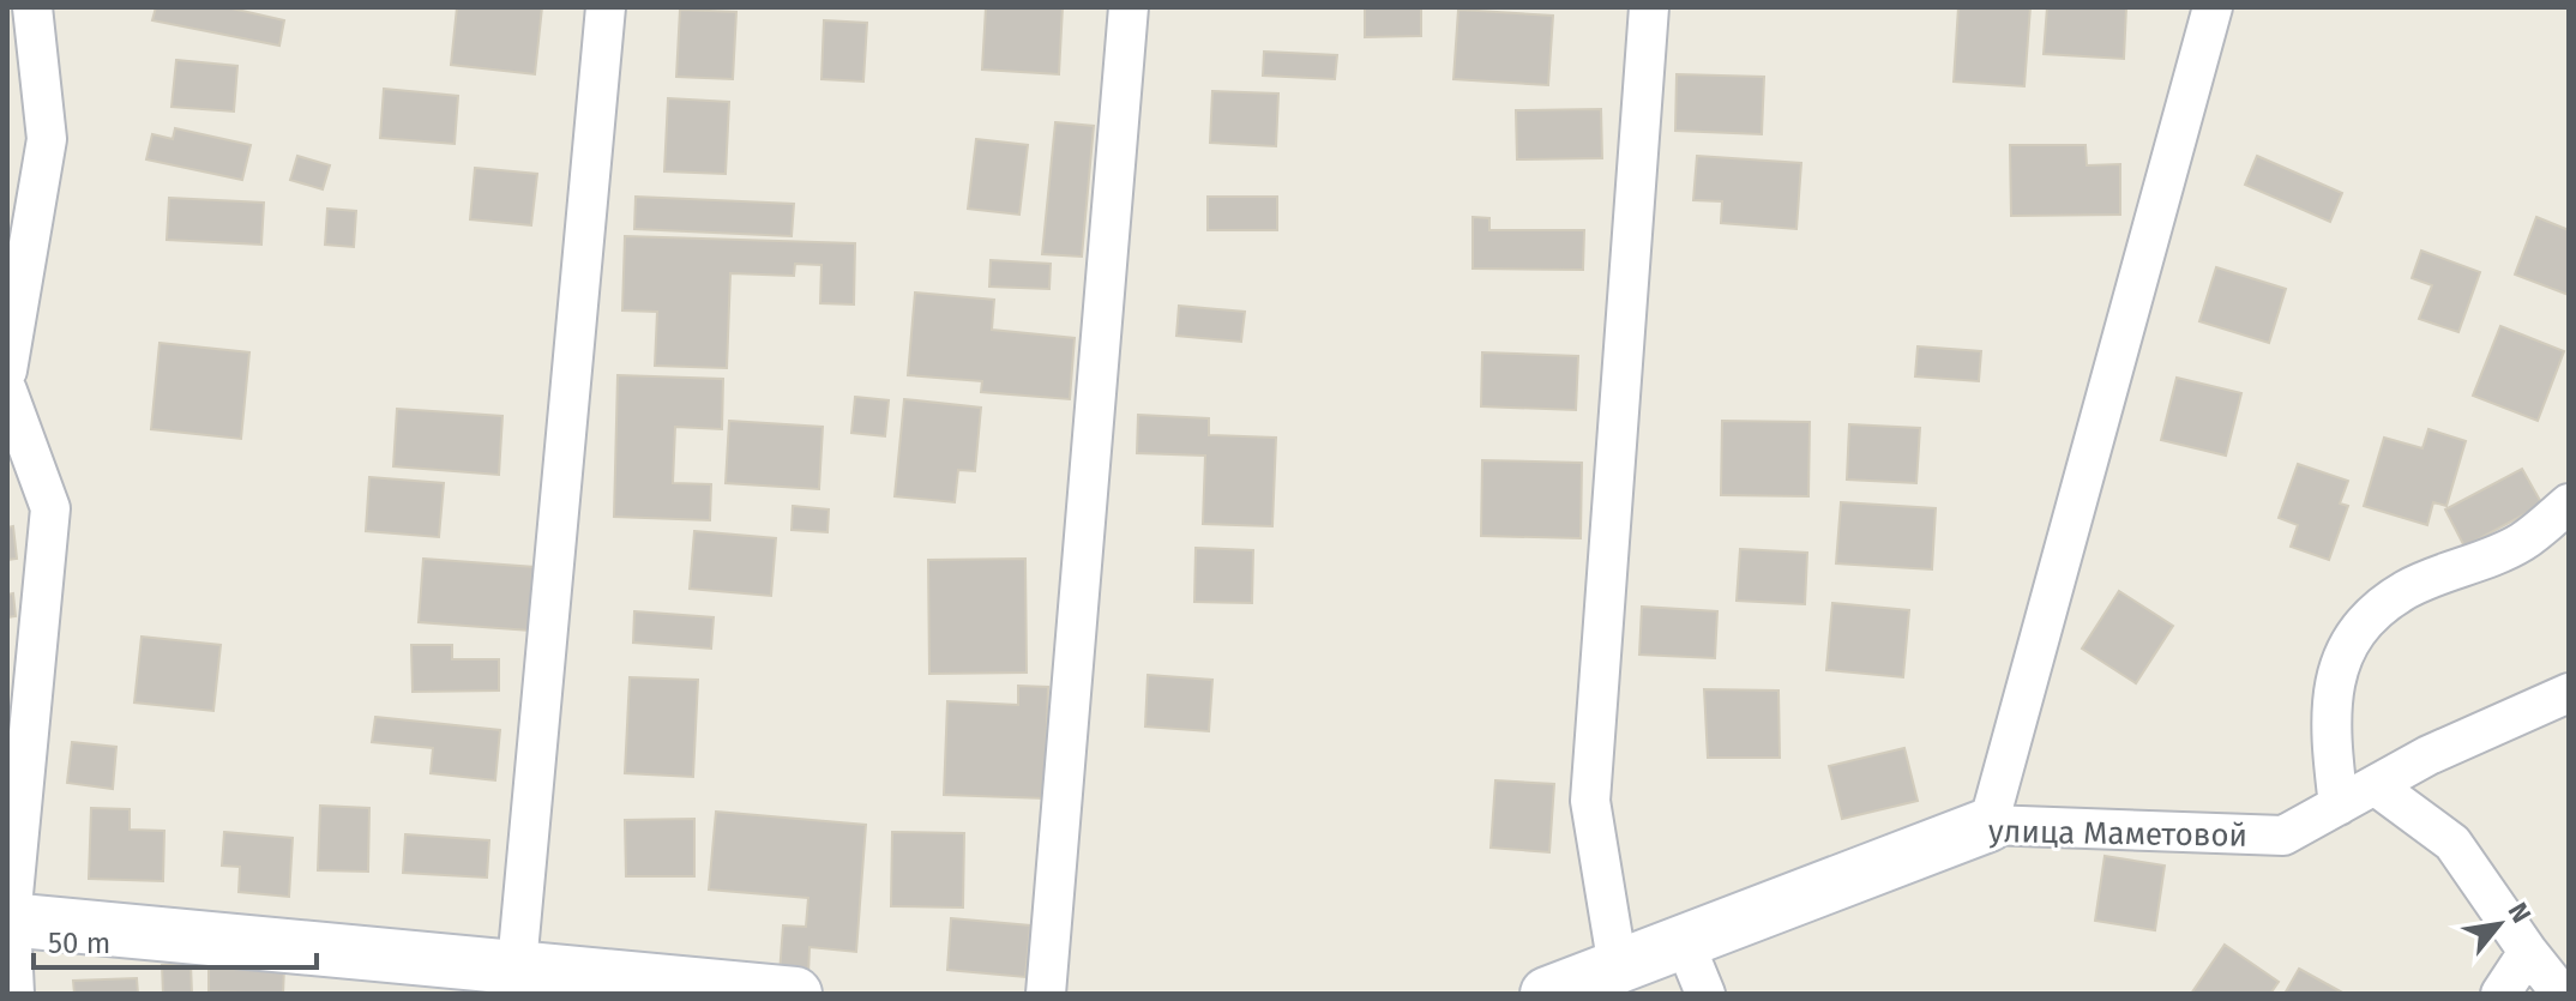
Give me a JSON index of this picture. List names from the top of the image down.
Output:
{
  "streets": {
    "street": ["улица Маметовой"]
  },
  "scale_bar": "50 m",
  "north": "top right"
}
